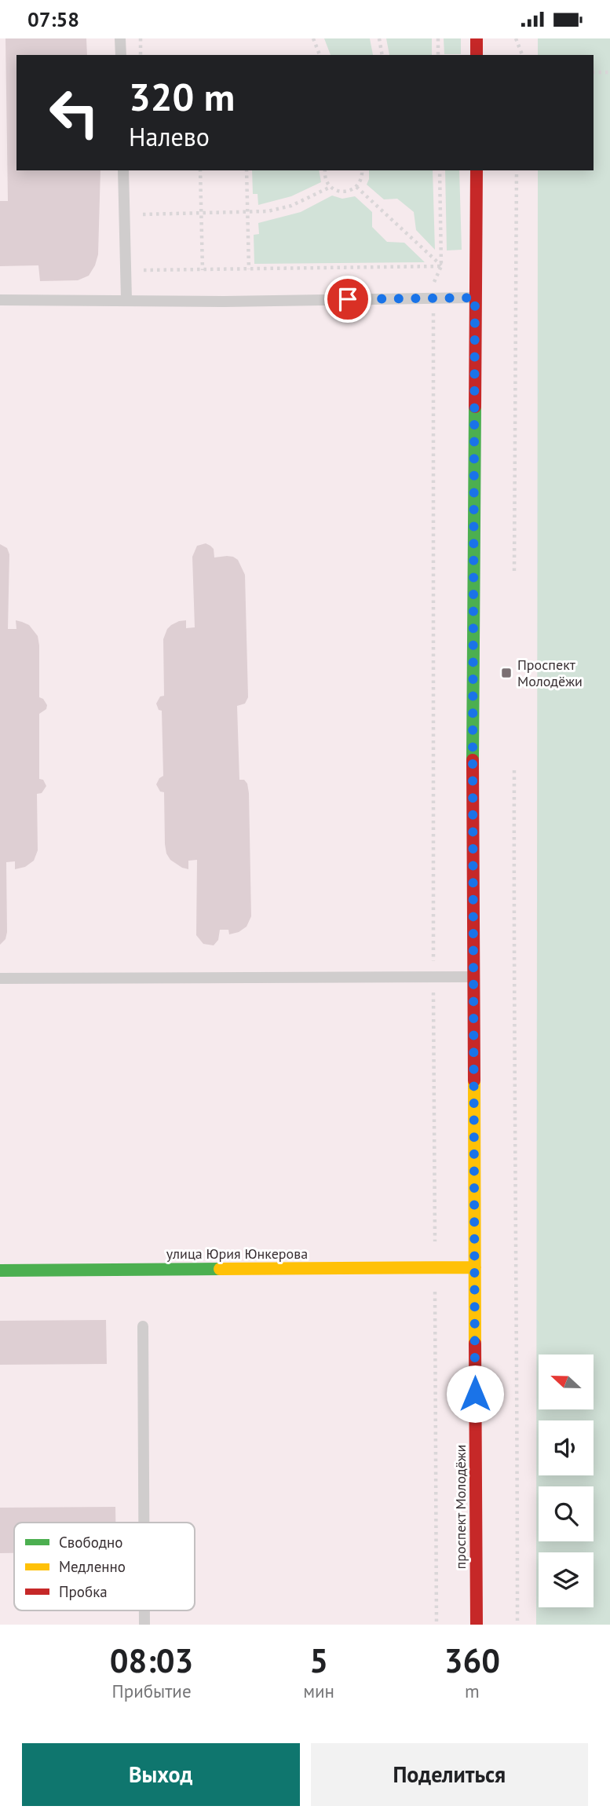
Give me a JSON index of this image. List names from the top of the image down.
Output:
{
  "streets": {
    "street": ["улица Юрия Юнкерова", "проспект Молодёжи"]
  },
  "crossings": [
    ["улица Юрия Юнкерова", "проспект Молодёжи"]
  ],
  "places": {
    "transit": ["Проспект Молодёжи"]
  },
  "legend": ["Свободно", "Медленно", "Пробка"],
  "north": "left",
  "page": {
    "status": "07:58",
    "turn": ["320 m", "Налево"],
    "eta": [
      "08:03",
      "Прибытие",
      "5",
      "мин",
      "360",
      "m"
    ],
    "buttons": ["Выход", "Поделиться"]
  }
}
